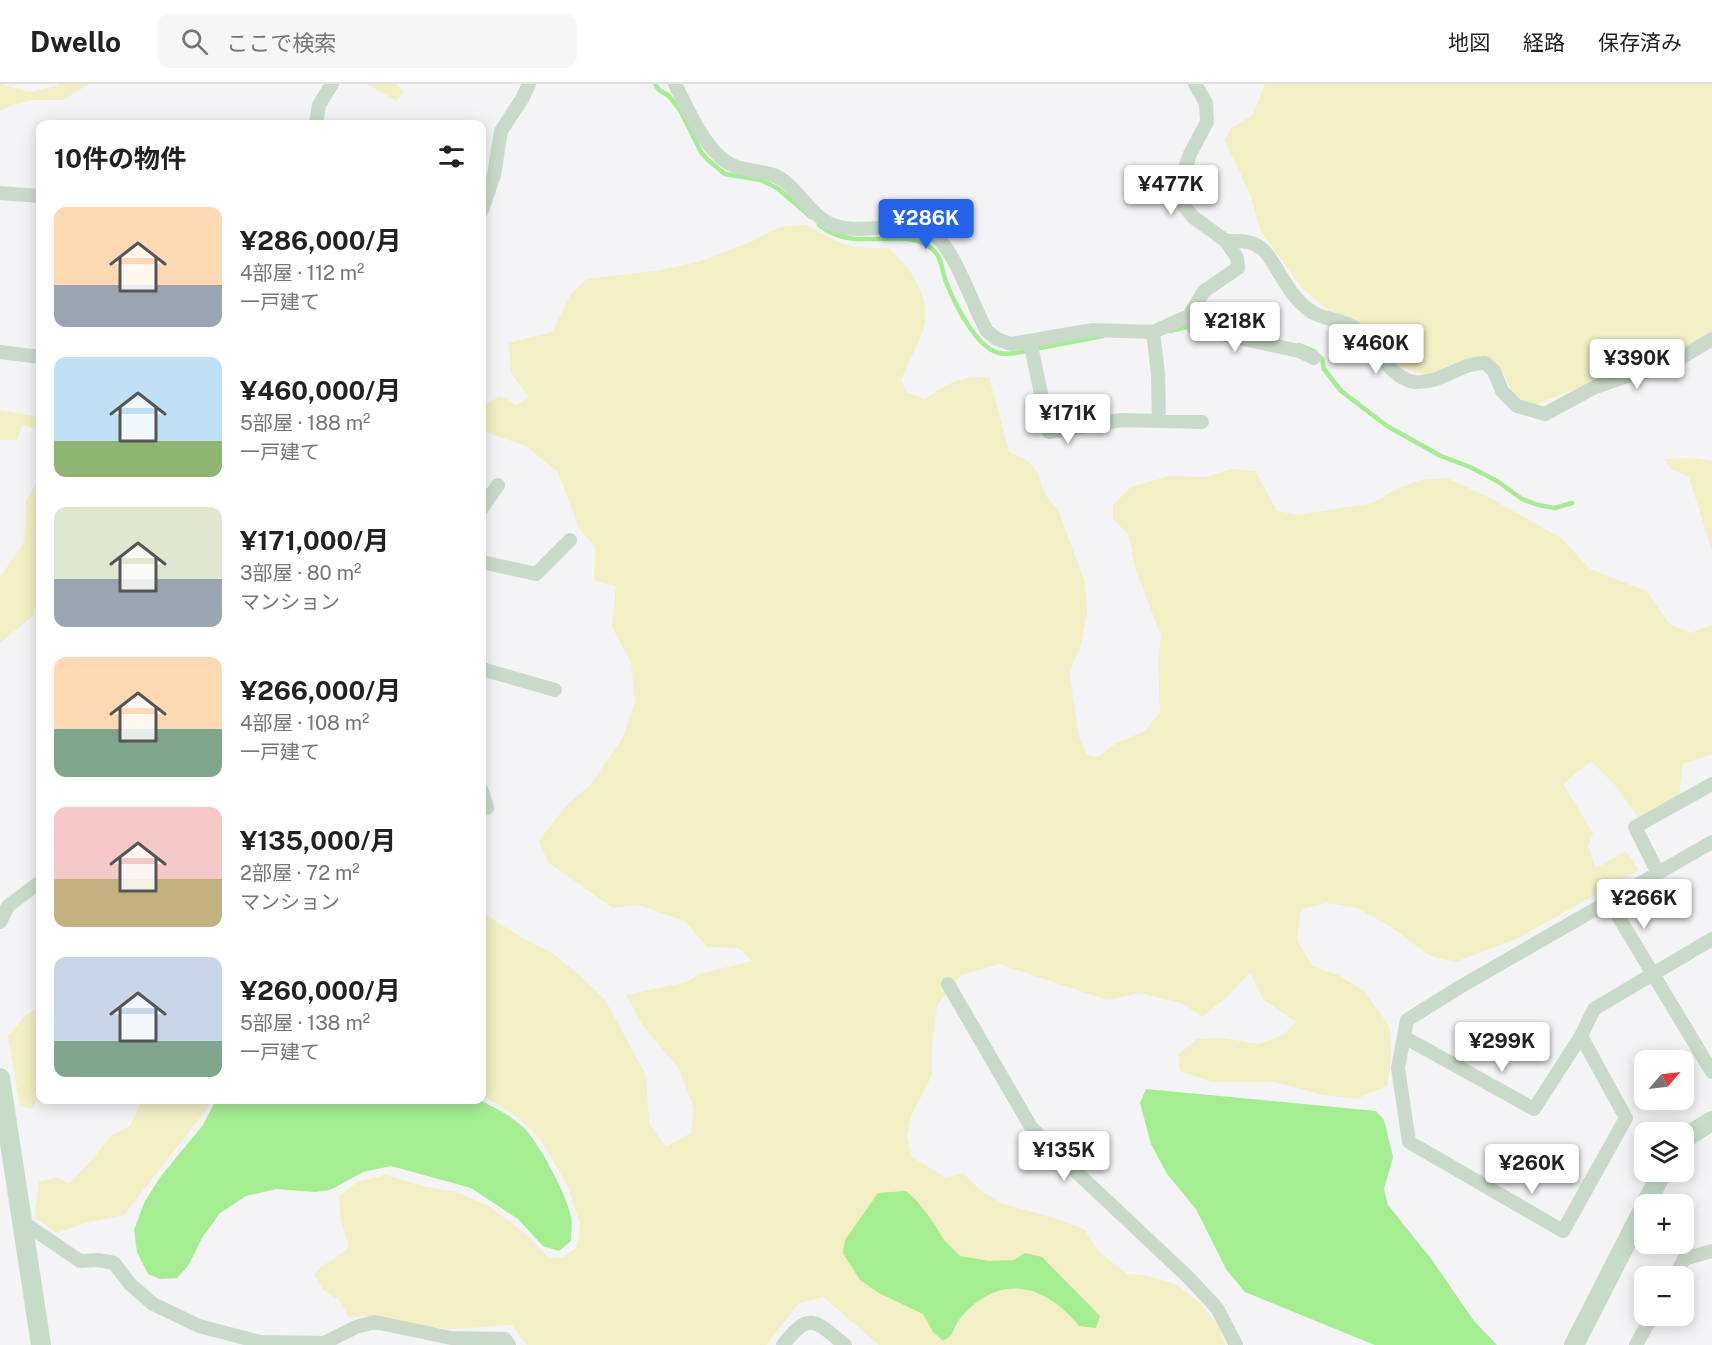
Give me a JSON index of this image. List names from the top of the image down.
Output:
{
  "north": "top right",
  "page": {
    "header": "Dwello",
    "search": "ここで検索",
    "nav": ["地図", "経路", "保存済み"],
    "heading": "10件の物件",
    "price": [
      "¥477K",
      "¥286K",
      "¥218K",
      "¥460K",
      "¥390K",
      "¥171K",
      "¥266K",
      "¥299K",
      "¥135K",
      "¥260K"
    ],
    "list": [
      {
        "name": "¥286,000/月",
        "note": "4部屋 · 112 m² · 一戸建て"
      },
      {
        "name": "¥460,000/月",
        "note": "5部屋 · 188 m² · 一戸建て"
      },
      {
        "name": "¥171,000/月",
        "note": "3部屋 · 80 m² · マンション"
      },
      {
        "name": "¥266,000/月",
        "note": "4部屋 · 108 m² · 一戸建て"
      },
      {
        "name": "¥135,000/月",
        "note": "2部屋 · 72 m² · マンション"
      },
      {
        "name": "¥260,000/月",
        "note": "5部屋 · 138 m² · 一戸建て"
      }
    ],
    "map_buttons": ["+", "−"]
  }
}
